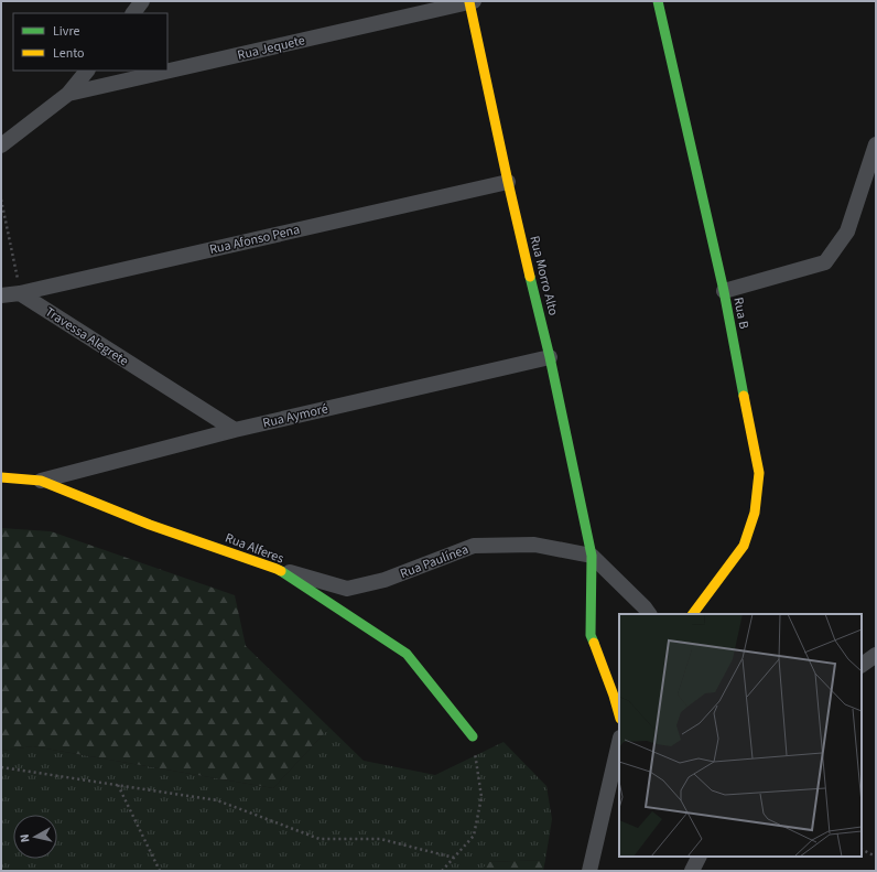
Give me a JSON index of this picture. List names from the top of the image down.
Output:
{
  "streets": {
    "street": [
      "Rua Jequete",
      "Rua Afonso Pena",
      "Rua Morro Alto",
      "Rua B",
      "Travessa Alegrete",
      "Rua Aymoré",
      "Rua Alferes",
      "Rua Paulínea"
    ]
  },
  "crossings": [
    ["Rua Jequete", "Rua Morro Alto"],
    ["Rua Afonso Pena", "Rua Morro Alto"],
    ["Rua Afonso Pena", "Travessa Alegrete"],
    ["Rua Morro Alto", "Rua Aymoré"],
    ["Rua Morro Alto", "Rua Paulínea"],
    ["Travessa Alegrete", "Rua Aymoré"],
    ["Rua Aymoré", "Rua Alferes"],
    ["Rua Alferes", "Rua Paulínea"]
  ],
  "legend": ["Livre", "Lento"],
  "north": "left"
}
